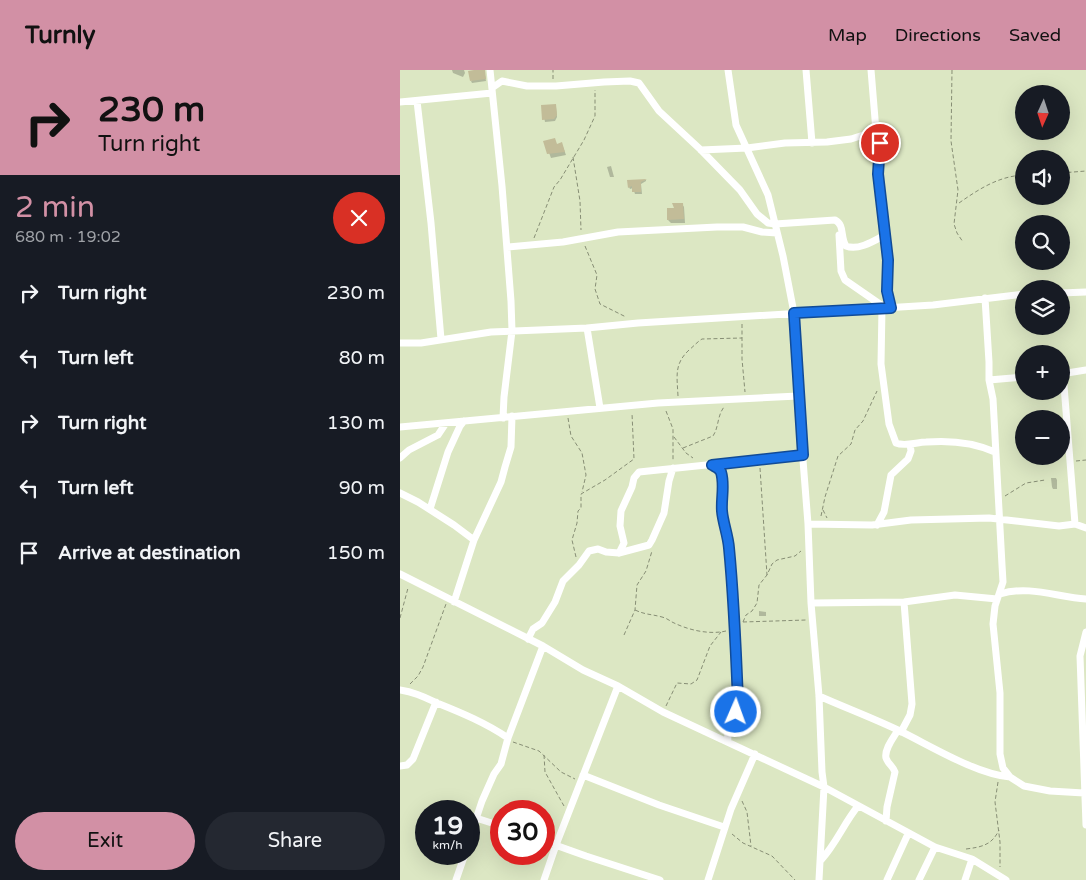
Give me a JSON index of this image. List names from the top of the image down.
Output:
{
  "north": "bottom",
  "page": {
    "header": "Turnly",
    "nav": ["Map", "Directions", "Saved"],
    "turn": ["230 m", "Turn right"],
    "map_buttons": ["+", "−"],
    "heading": ["2 min", "680 m · 19:02"],
    "list": [
      {
        "name": "Turn right",
        "value": "230 m"
      },
      {
        "name": "Turn left",
        "value": "80 m"
      },
      {
        "name": "Turn right",
        "value": "130 m"
      },
      {
        "name": "Turn left",
        "value": "90 m"
      },
      {
        "name": "Arrive at destination",
        "value": "150 m"
      }
    ],
    "speed": "19 km/h",
    "limit": "30",
    "buttons": ["Exit", "Share"]
  }
}
